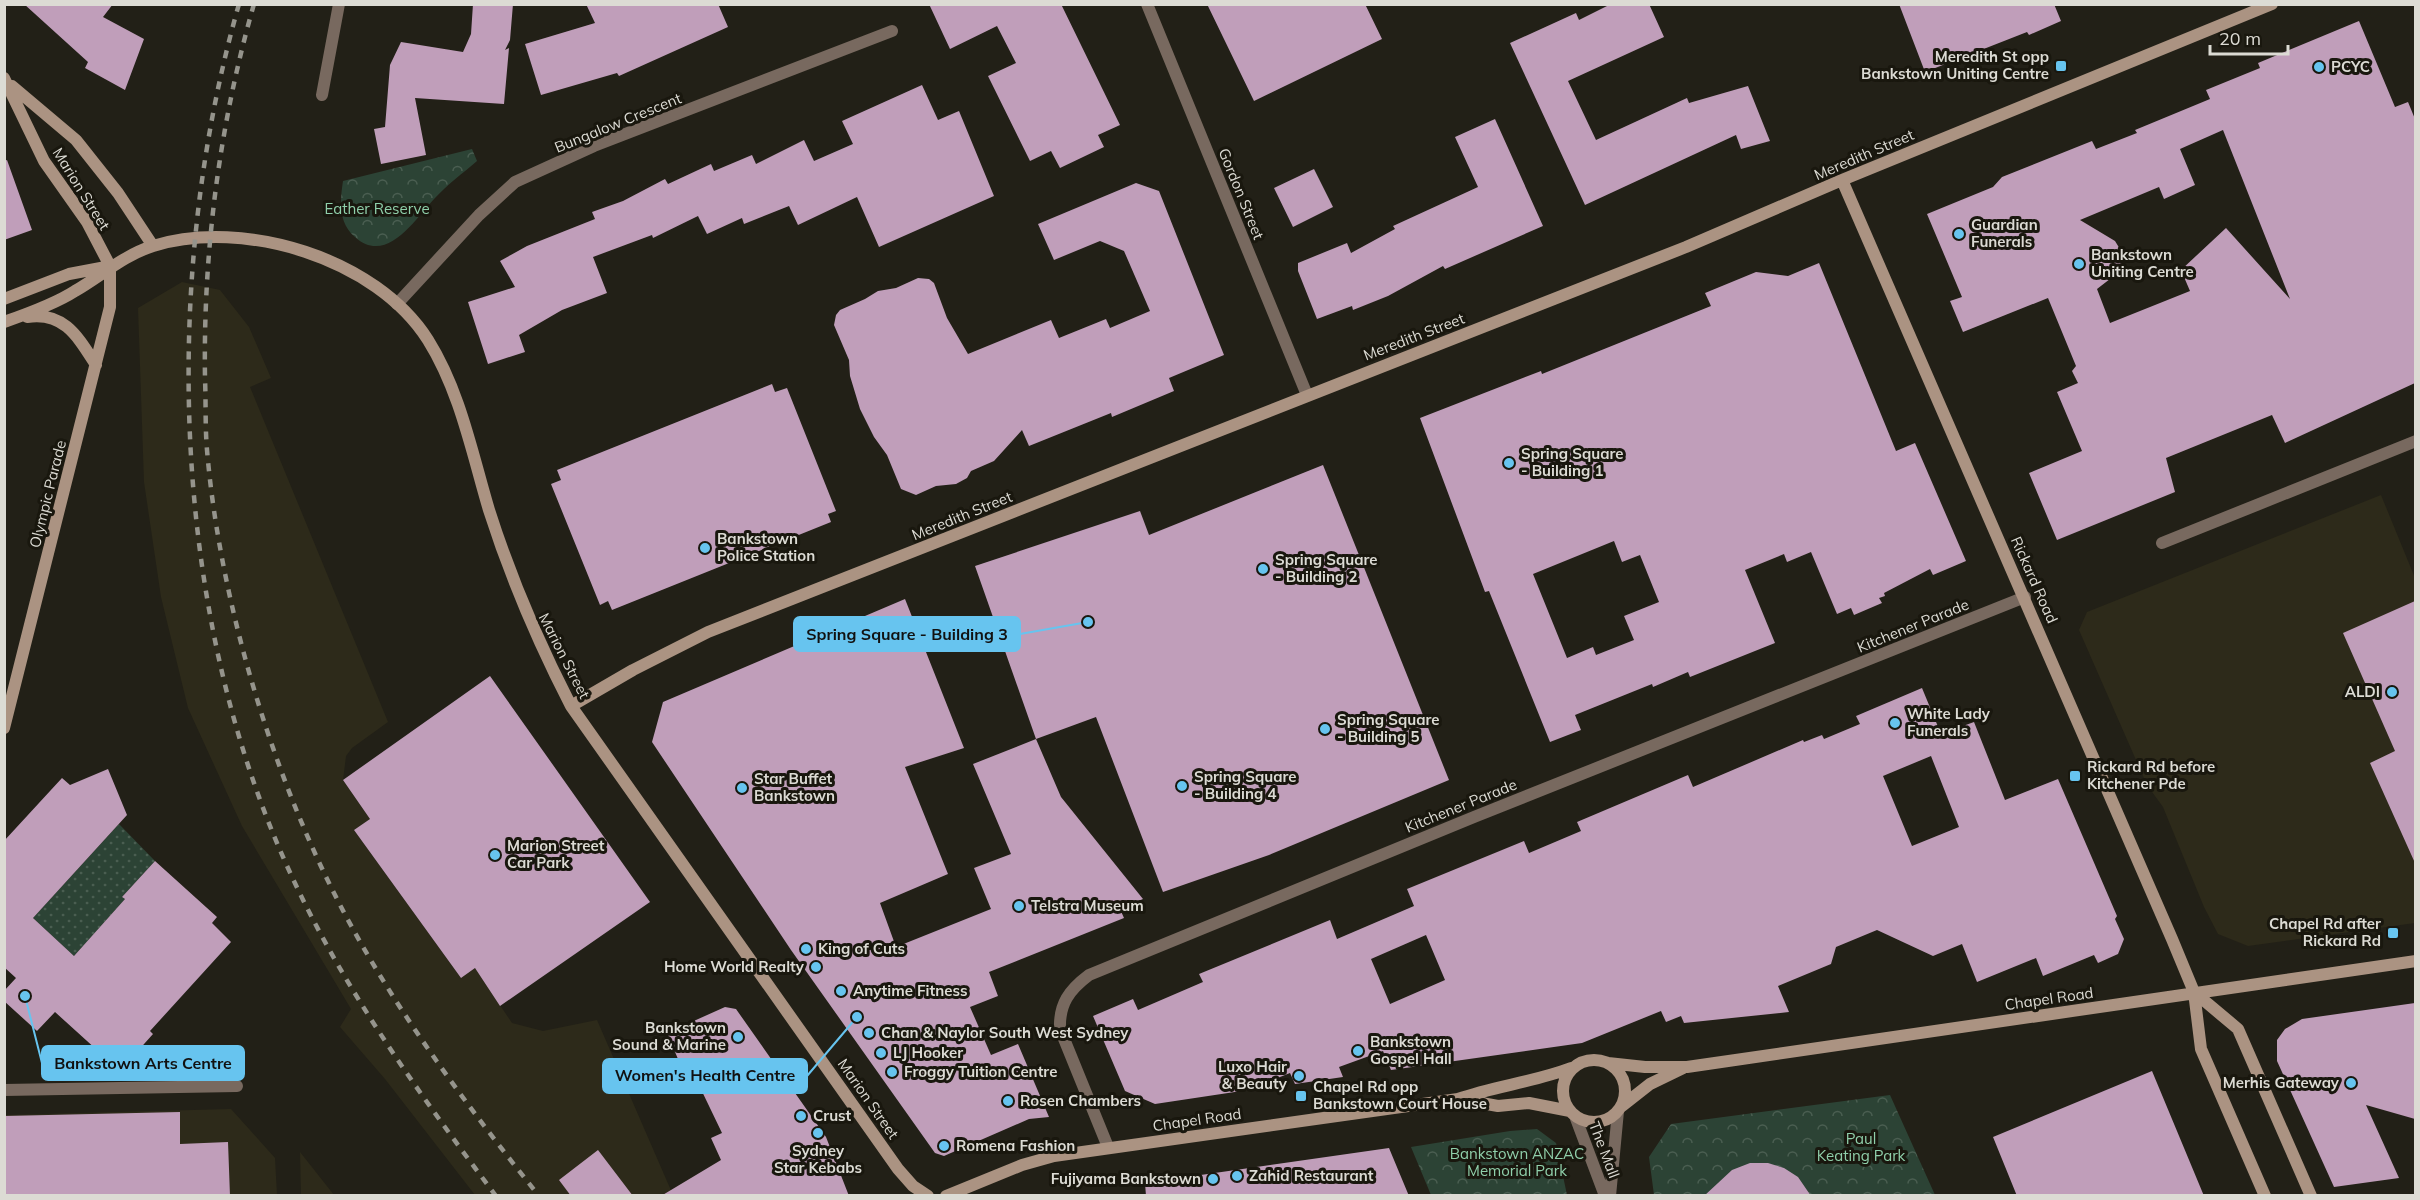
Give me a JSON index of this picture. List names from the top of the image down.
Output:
{
  "streets": {
    "main road": [
      "Meredith Street",
      "Marion Street",
      "Olympic Parade",
      "Rickard Road",
      "Chapel Road"
    ],
    "street": [
      "Bungalow Crescent",
      "Gordon Street",
      "Kitchener Parade",
      "The Mall"
    ]
  },
  "crossings": [
    ["Bungalow Crescent", "Marion Street"],
    ["Meredith Street", "Marion Street"],
    ["Meredith Street", "Gordon Street"],
    ["Meredith Street", "Rickard Road"],
    ["Marion Street", "Olympic Parade"],
    ["Rickard Road", "Kitchener Parade"],
    ["Rickard Road", "Chapel Road"],
    ["Kitchener Parade", "Chapel Road"],
    ["Chapel Road", "The Mall"]
  ],
  "parks": ["Eather Reserve", "Paul Keating Park", "Bankstown ANZAC Memorial Park"],
  "places": {
    "transit": [
      "Meredith St opp Bankstown Uniting Centre",
      "Rickard Rd before Kitchener Pde",
      "Chapel Rd after Rickard Rd",
      "Chapel Rd opp Bankstown Court House"
    ],
    "other": [
      "PCYC",
      "Guardian Funerals",
      "Bankstown Uniting Centre",
      "Spring Square - Building 1",
      "Bankstown Police Station",
      "Spring Square - Building 2",
      "Spring Square - Building 3",
      "ALDI",
      "White Lady Funerals",
      "Spring Square - Building 5",
      "Spring Square - Building 4",
      "Star Buffet Bankstown",
      "Marion Street Car Park",
      "Telstra Museum",
      "King of Cuts",
      "Home World Realty",
      "Anytime Fitness",
      "Bankstown Arts Centre",
      "Women's Health Centre",
      "Chan & Naylor South West Sydney",
      "Bankstown Sound & Marine",
      "Bankstown Gospel Hall",
      "LJ Hooker",
      "Froggy Tuition Centre",
      "Luxo Hair & Beauty",
      "Merhis Gateway",
      "Rosen Chambers",
      "Crust",
      "Sydney Star Kebabs",
      "Romena Fashion",
      "Zahid Restaurant",
      "Fujiyama Bankstown"
    ]
  },
  "scale_bar": "20 m"
}
